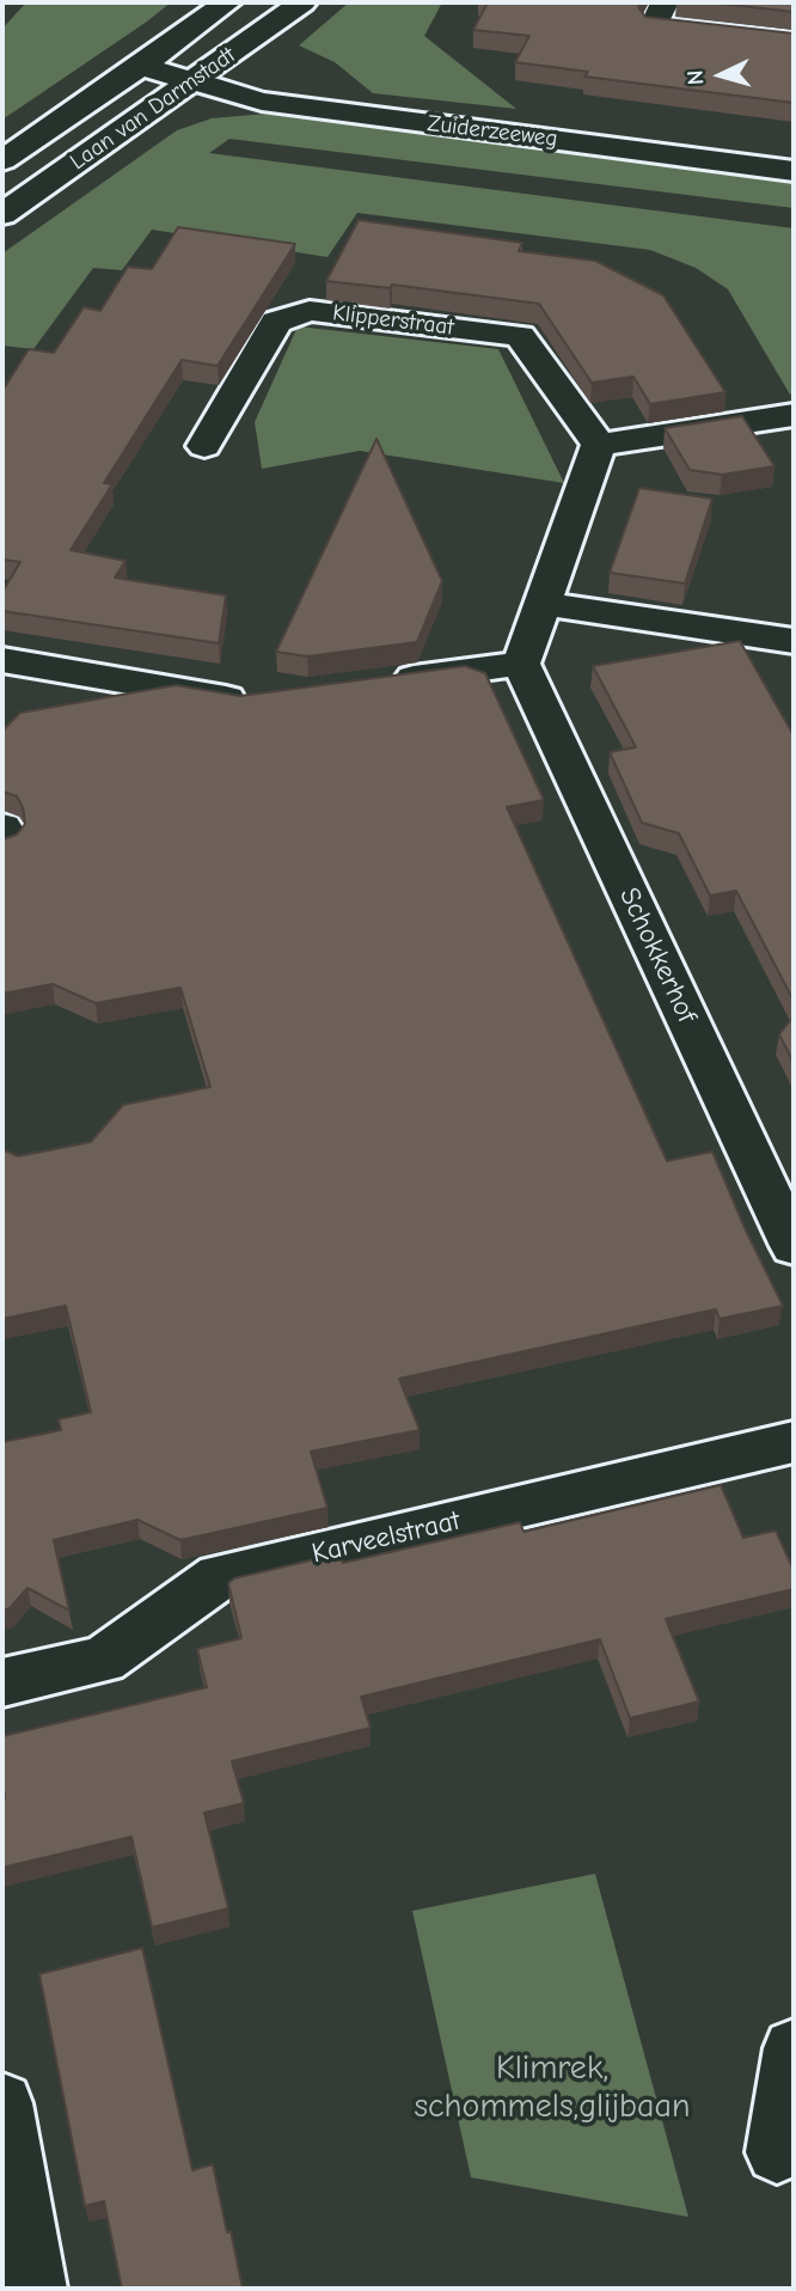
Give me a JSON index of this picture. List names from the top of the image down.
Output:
{
  "streets": {
    "street": [
      "Laan van Darmstadt",
      "Zuiderzeeweg",
      "Klipperstraat",
      "Schokkerhof",
      "Karveelstraat"
    ]
  },
  "crossings": [
    ["Laan van Darmstadt", "Zuiderzeeweg"]
  ],
  "parks": ["Klimrek, schommels,glijbaan"],
  "north": "left"
}
